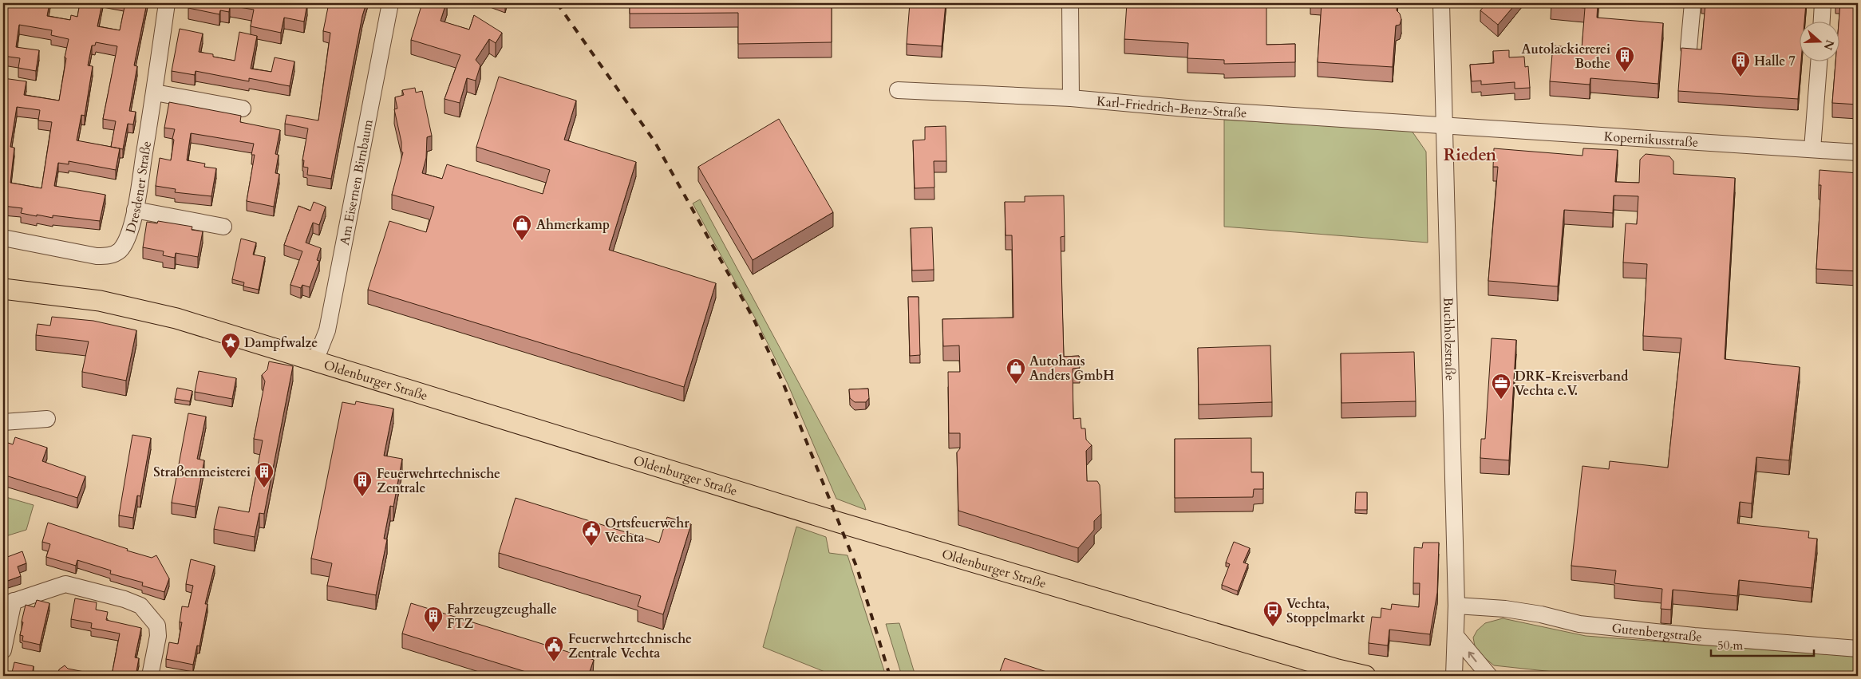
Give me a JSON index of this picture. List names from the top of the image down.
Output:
{
  "streets": {
    "main road": ["Oldenburger Straße"],
    "street": [
      "Karl-Friedrich-Benz-Straße",
      "Kopernikusstraße",
      "Am Eisernen Birnbaum",
      "Dresdener Straße",
      "Buchholzstraße",
      "Gutenbergstraße"
    ]
  },
  "crossings": [
    ["Karl-Friedrich-Benz-Straße", "Kopernikusstraße"],
    ["Karl-Friedrich-Benz-Straße", "Buchholzstraße"],
    ["Kopernikusstraße", "Buchholzstraße"],
    ["Am Eisernen Birnbaum", "Oldenburger Straße"],
    ["Buchholzstraße", "Gutenbergstraße"]
  ],
  "districts": ["Rieden"],
  "places": {
    "building": [
      "Autolackiererei Bothe",
      "Halle 7",
      "Straßenmeisterei",
      "Feuerwehrtechnische Zentrale",
      "Fahrzeugzeughalle FTZ"
    ],
    "shop": ["Ahmerkamp", "Autohaus Anders GmbH"],
    "place": ["Dampfwalze"],
    "office": ["DRK-Kreisverband Vechta e.V."],
    "public building": ["Ortsfeuerwehr Vechta", "Feuerwehrtechnische Zentrale Vechta"],
    "bus stop": ["Vechta, Stoppelmarkt"]
  },
  "scale_bar": "50 m",
  "north": "right"
}
